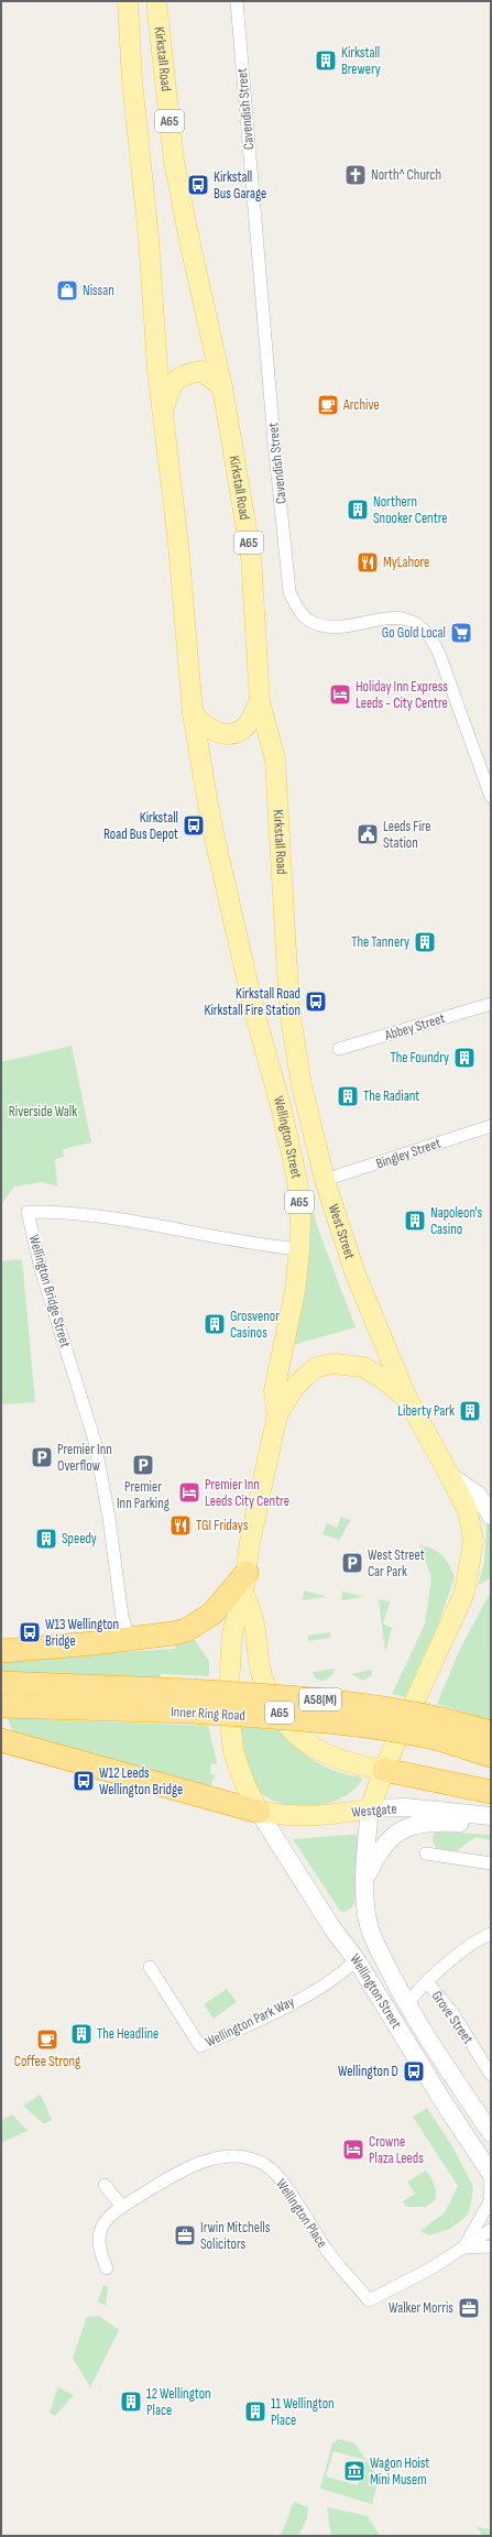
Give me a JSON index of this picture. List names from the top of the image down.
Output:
{
  "streets": {
    "highway": ["A58(M)", "Inner Ring Road"],
    "main road": [
      "Kirkstall Road",
      "A65",
      "Wellington Street",
      "West Street",
      "Westgate"
    ],
    "street": [
      "Cavendish Street",
      "Abbey Street",
      "Bingley Street",
      "Wellington Bridge Street",
      "Grove Street",
      "Wellington Park Way",
      "Wellington Place"
    ]
  },
  "crossings": [
    ["Kirkstall Road", "Wellington Street"],
    ["Kirkstall Road", "West Street"],
    ["A65", "Wellington Street"],
    ["A65", "West Street"],
    ["A65", "Westgate"],
    ["Wellington Street", "Wellington Bridge Street"],
    ["Wellington Street", "Westgate"],
    ["Wellington Street", "Wellington Park Way"],
    ["Wellington Street", "Wellington Place"],
    ["Bingley Street", "West Street"]
  ],
  "parks": ["Riverside Walk"],
  "places": {
    "building": [
      "Kirkstall Brewery",
      "Northern Snooker Centre",
      "The Tannery",
      "The Foundry",
      "The Radiant",
      "Napoleon's Casino",
      "Grosvenor Casinos",
      "Liberty Park",
      "Speedy",
      "The Headline",
      "12 Wellington Place",
      "11 Wellington Place"
    ],
    "church": ["North^ Church"],
    "bus stop": [
      "Kirkstall Bus Garage",
      "Kirkstall Road Bus Depot",
      "Kirkstall Road Kirkstall Fire Station",
      "W13 Wellington Bridge",
      "W12 Leeds Wellington Bridge",
      "Wellington D"
    ],
    "shop": ["Nissan"],
    "cafe": ["Archive", "Coffee Strong"],
    "restaurant": ["MyLahore", "TGI Fridays"],
    "supermarket": ["Go Gold Local"],
    "hotel": ["Holiday Inn Express Leeds - City Centre", "Premier Inn Leeds City Centre", "Crowne Plaza Leeds"],
    "public building": ["Leeds Fire Station"],
    "parking": ["Premier Inn Overflow", "Premier Inn Parking", "West Street Car Park"],
    "office": ["Irwin Mitchells Solicitors", "Walker Morris"],
    "museum": ["Wagon Hoist Mini Musem"]
  }
}
